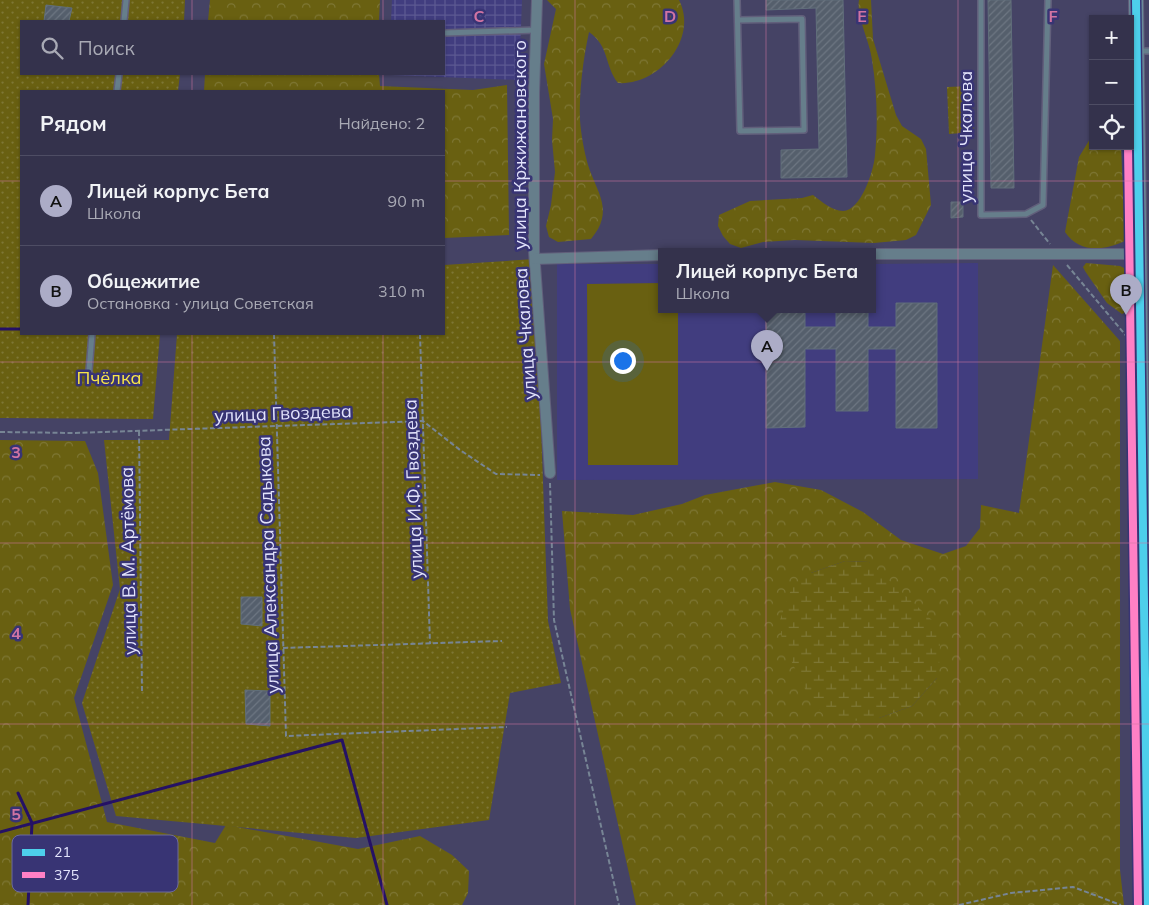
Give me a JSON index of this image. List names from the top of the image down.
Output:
{
  "streets": {
    "street": ["улица Чкалова", "улица Кржижановского"],
    "path": [
      "улица Гвоздева",
      "улица И.Ф. Гвоздева",
      "улица В. М. Артёмова",
      "улица Александра Садыкова"
    ]
  },
  "crossings": [
    ["улица Чкалова", "улица Кржижановского"],
    ["улица Гвоздева", "улица И.Ф. Гвоздева"],
    ["улица Гвоздева", "улица В. М. Артёмова"],
    ["улица Гвоздева", "улица Александра Садыкова"]
  ],
  "parks": ["Пчёлка"],
  "lines": ["transit line 21", "transit line 375"],
  "legend": ["21", "375"],
  "page": {
    "map_buttons": ["+", "−"],
    "search": "Поиск",
    "heading": ["Рядом", "Найдено: 2"],
    "list": [
      {
        "mark": "A",
        "name": "Лицей корпус Бета",
        "note": "Школа",
        "value": "90 m"
      },
      {
        "mark": "B",
        "name": "Общежитие",
        "note": "Остановка · улица Советская",
        "value": "310 m"
      }
    ],
    "popup": ["Лицей корпус Бета", "Школа"],
    "pins": ["B", "A"]
  },
  "grid": {
    "columns": [
      "C",
      "D",
      "E",
      "F"
    ],
    "rows": ["3", "4", "5"]
  }
}
